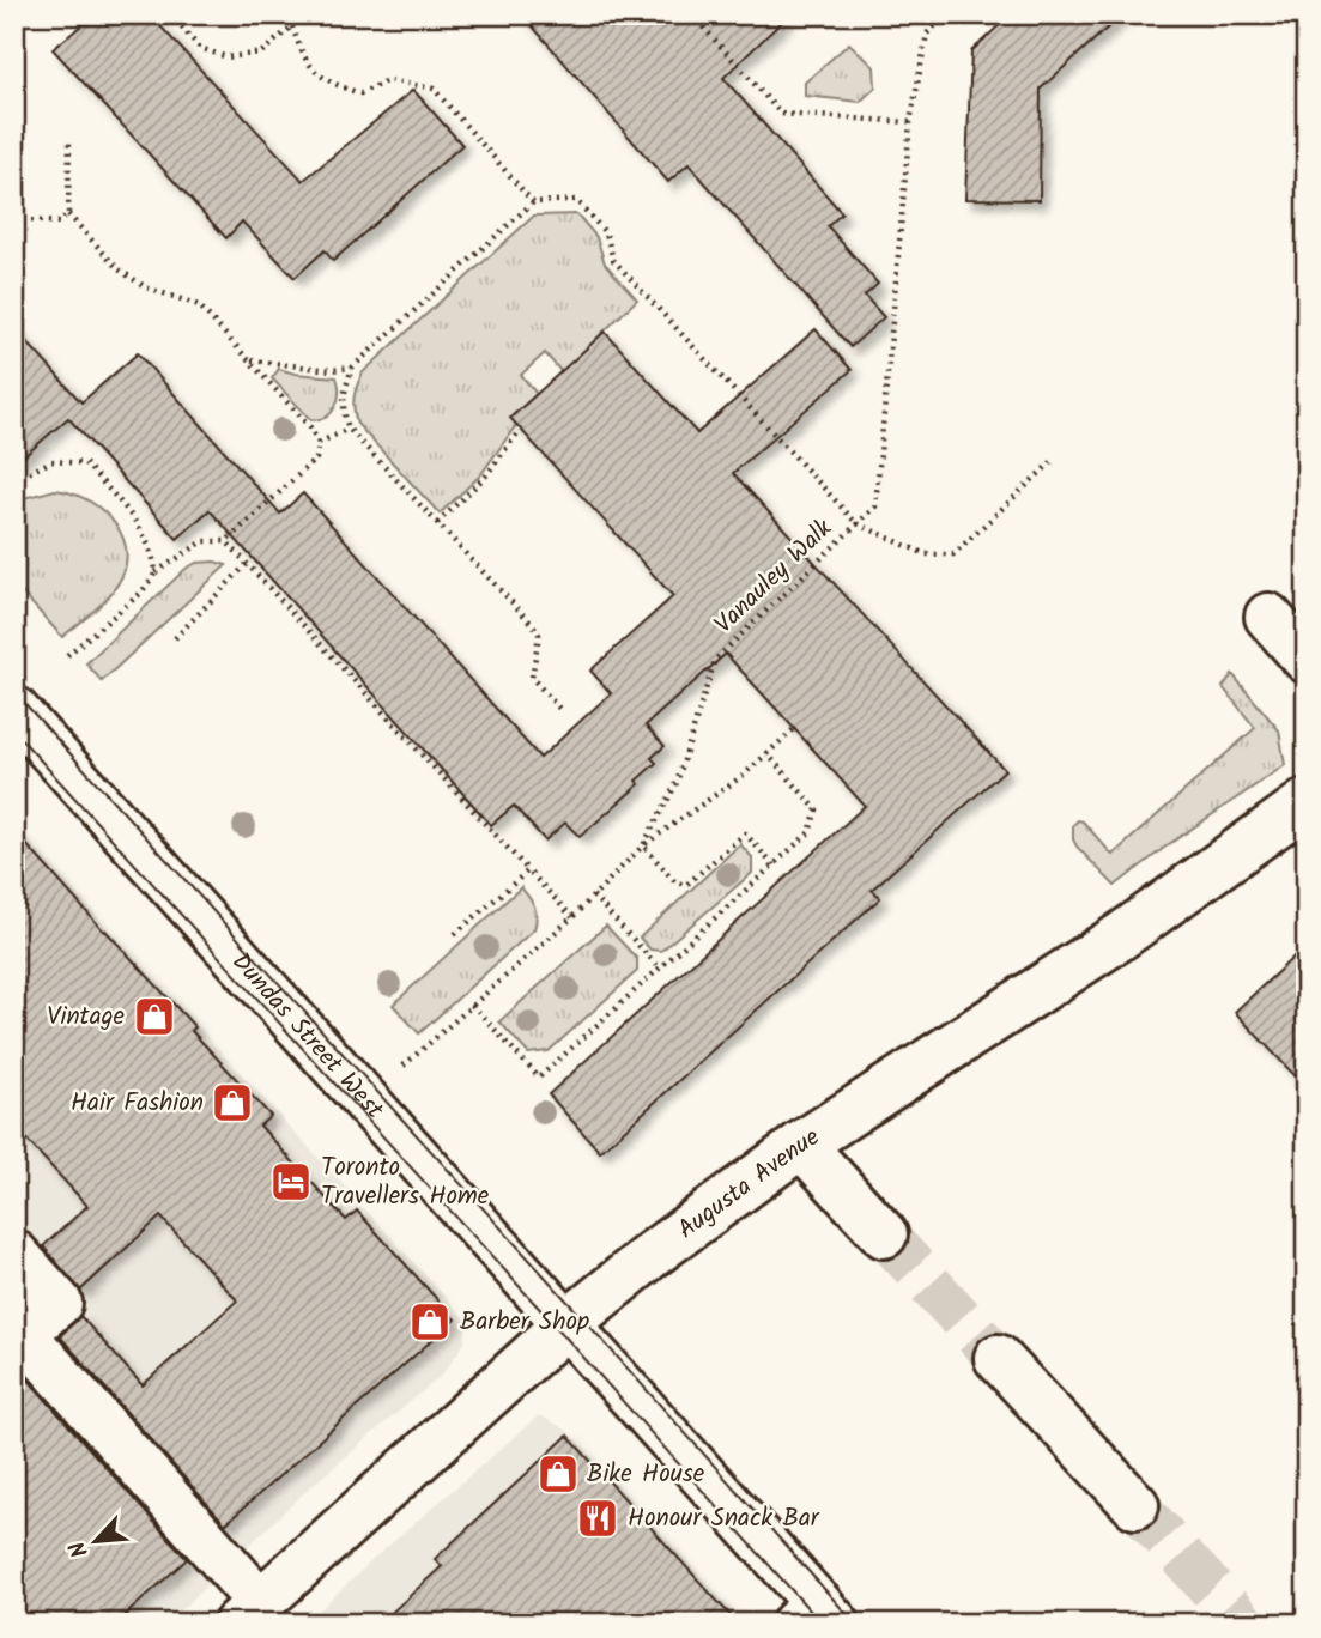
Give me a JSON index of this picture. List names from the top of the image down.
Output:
{
  "streets": {
    "street": ["Dundas Street West", "Augusta Avenue"],
    "path": ["Vanauley Walk"]
  },
  "crossings": [
    ["Vanauley Walk", "Dundas Street West"],
    ["Dundas Street West", "Augusta Avenue"]
  ],
  "places": {
    "shop": [
      "Vintage",
      "Hair Fashion",
      "Barber Shop",
      "Bike House"
    ],
    "hotel": ["Toronto Travellers Home"],
    "restaurant": ["Honour Snack Bar"]
  },
  "north": "bottom left"
}
